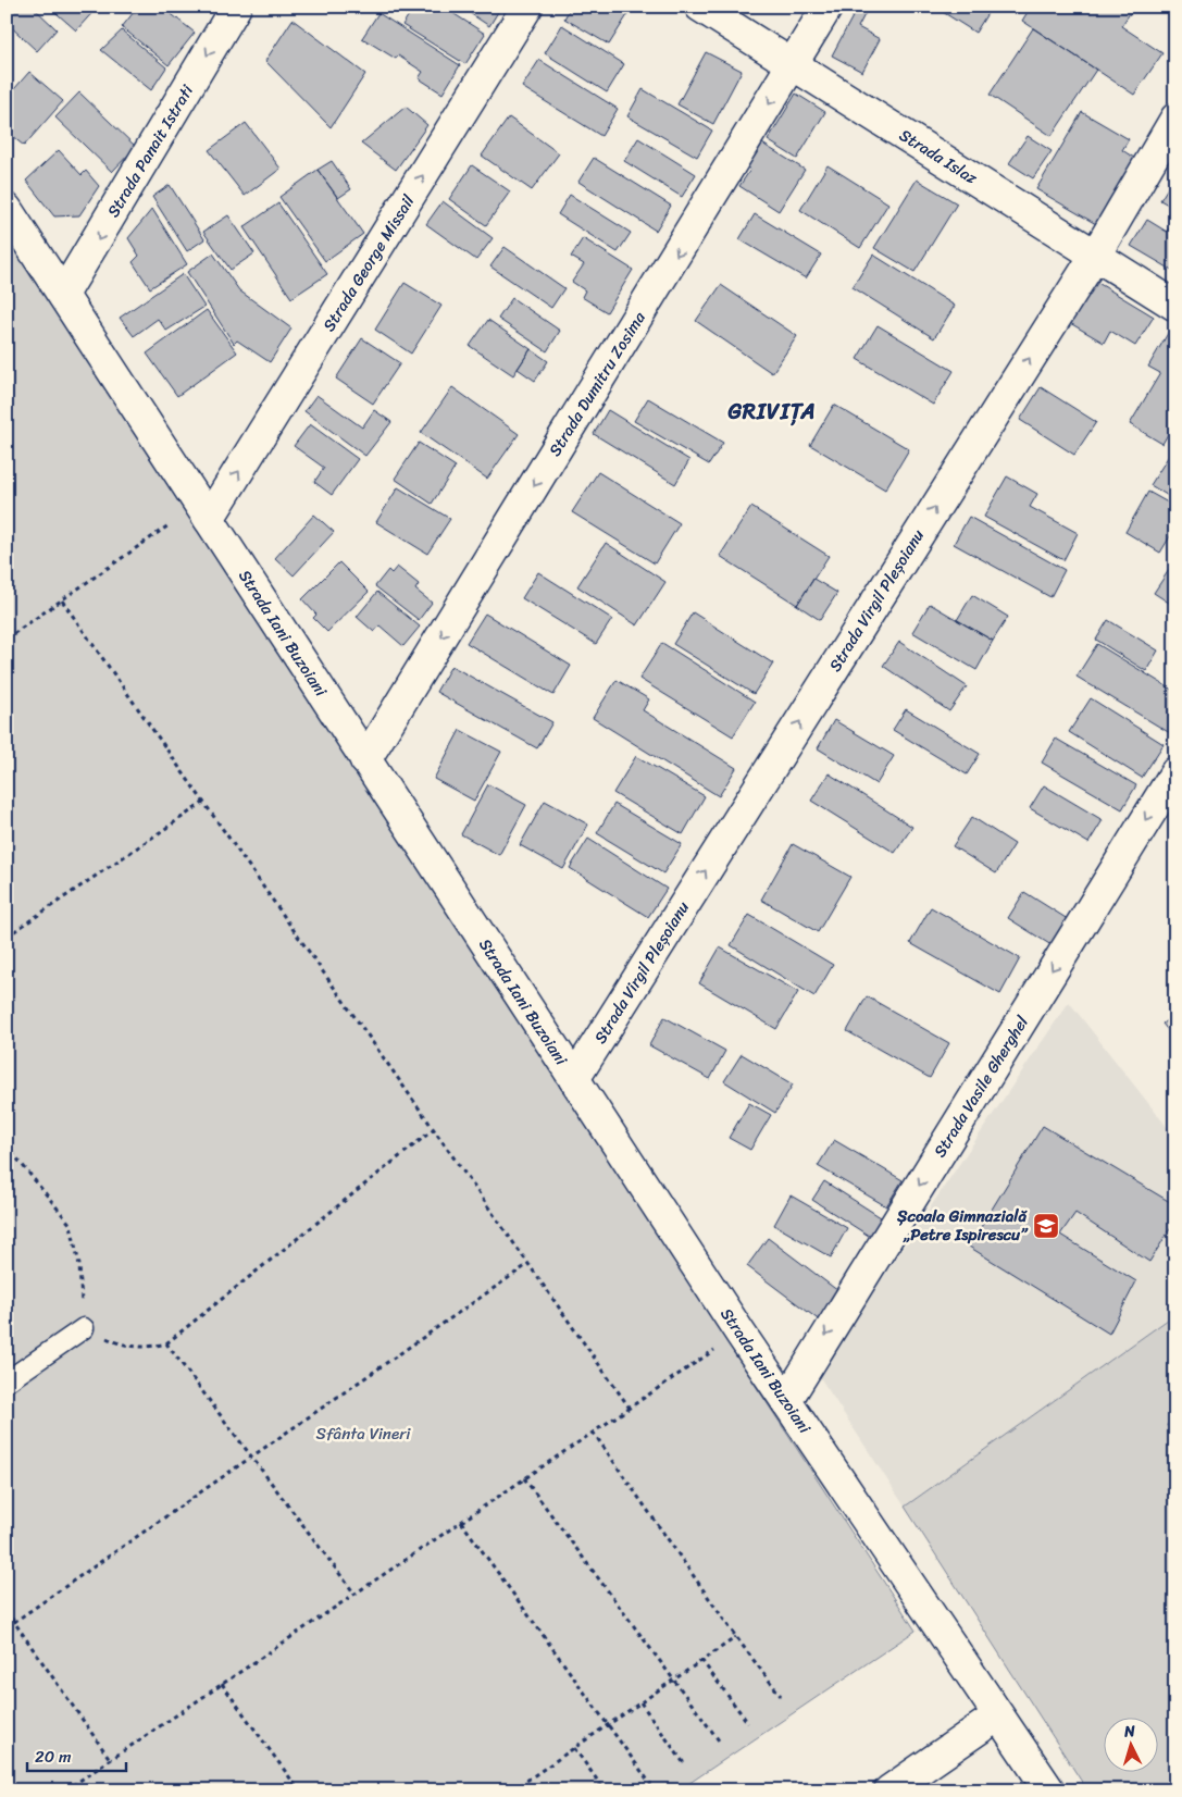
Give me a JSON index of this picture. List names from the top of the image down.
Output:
{
  "streets": {
    "street": [
      "Strada Panait Istrati",
      "Strada Islaz",
      "Strada George Missail",
      "Strada Dumitru Zosima",
      "Strada Virgil Pleșoianu",
      "Strada Iani Buzoiani",
      "Strada Vasile Gherghel"
    ]
  },
  "crossings": [
    ["Strada Panait Istrati", "Strada Iani Buzoiani"],
    ["Strada Islaz", "Strada Dumitru Zosima"],
    ["Strada Islaz", "Strada Virgil Pleșoianu"],
    ["Strada George Missail", "Strada Iani Buzoiani"],
    ["Strada Dumitru Zosima", "Strada Iani Buzoiani"],
    ["Strada Virgil Pleșoianu", "Strada Iani Buzoiani"],
    ["Strada Iani Buzoiani", "Strada Vasile Gherghel"]
  ],
  "one_way": [
    "Strada Panait Istrati",
    "Strada George Missail",
    "Strada Dumitru Zosima",
    "Strada Virgil Pleșoianu",
    "Strada Vasile Gherghel"
  ],
  "districts": ["GRIVIȚA"],
  "parks": ["Sfânta Vineri"],
  "places": {
    "school or university": ["Școala Gimnazială „Petre Ispirescu”"]
  },
  "scale_bar": "20 m",
  "north": "top"
}
